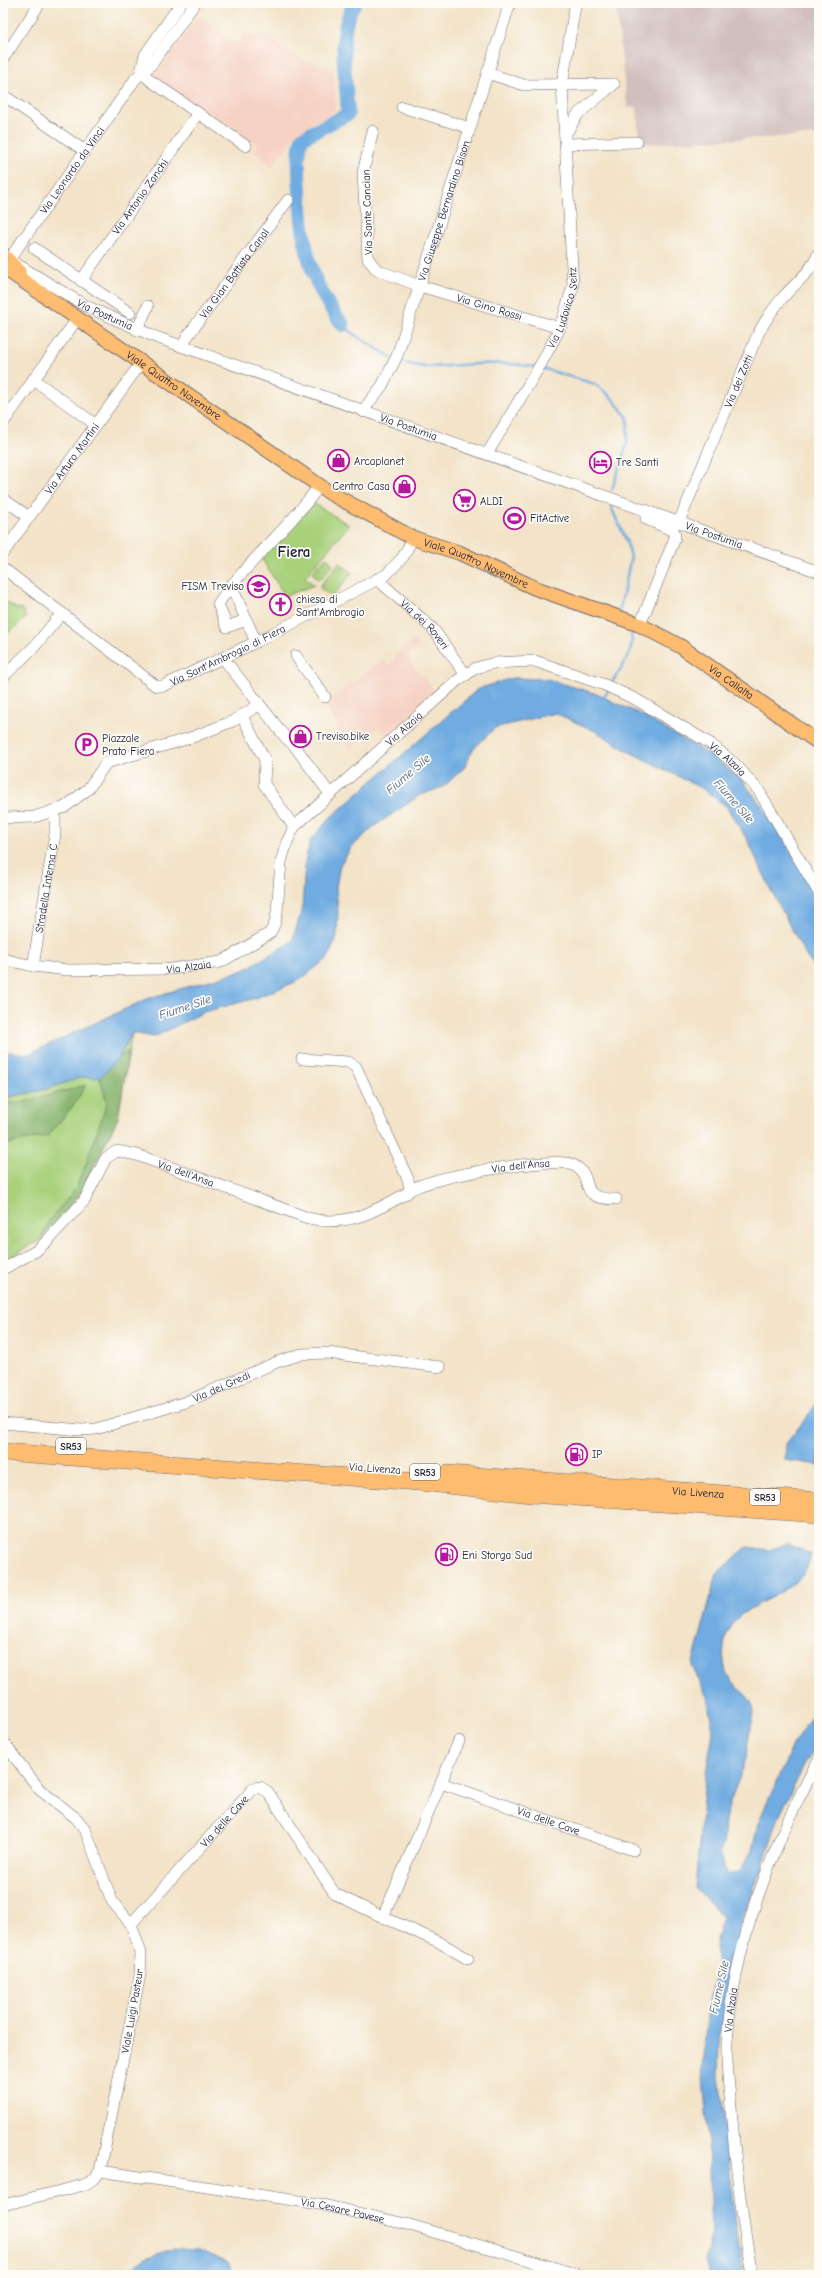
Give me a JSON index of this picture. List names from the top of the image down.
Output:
{
  "streets": {
    "highway": ["SR53", "Via Livenza"],
    "main road": ["Viale Quattro Novembre", "Via Callalta"],
    "street": [
      "Via Leonardo da Vinci",
      "Via Antonio Zanchi",
      "Via Giuseppe Bernardino Bison",
      "Via Sante Cancian",
      "Via Gian Battista Canal",
      "Via Gino Rossi",
      "Via Ludovico Seitz",
      "Via Postumia",
      "Via dei Zotti",
      "Via Arturo Martini",
      "Via dei Roveri",
      "Via Sant'Ambrogio di Fiera",
      "Via Alzaia",
      "Stradella Interna C",
      "Via dell'Ansa",
      "Via dei Gredi",
      "Via delle Cave",
      "Viale Luigi Pasteur",
      "Via Cesare Pavese"
    ]
  },
  "crossings": [
    ["Via Leonardo da Vinci", "Via Postumia"],
    ["Via Leonardo da Vinci", "Viale Quattro Novembre"],
    ["Via Giuseppe Bernardino Bison", "Via Sante Cancian"],
    ["Via Giuseppe Bernardino Bison", "Via Gino Rossi"],
    ["Via Giuseppe Bernardino Bison", "Via Postumia"],
    ["Via Sante Cancian", "Via Gino Rossi"],
    ["Via Gian Battista Canal", "Via Postumia"],
    ["Via Gino Rossi", "Via Ludovico Seitz"],
    ["Via Ludovico Seitz", "Via Postumia"],
    ["Via Postumia", "Via dei Zotti"],
    ["Via Postumia", "Viale Quattro Novembre"],
    ["Viale Quattro Novembre", "Via Arturo Martini"],
    ["Viale Quattro Novembre", "Via Sant'Ambrogio di Fiera"],
    ["Viale Quattro Novembre", "Via Callalta"],
    ["Via dei Roveri", "Via Sant'Ambrogio di Fiera"],
    ["Via dei Roveri", "Via Alzaia"],
    ["Via Alzaia", "Stradella Interna C"],
    ["Via delle Cave", "Viale Luigi Pasteur"],
    ["Viale Luigi Pasteur", "Via Cesare Pavese"]
  ],
  "districts": ["Fiera"],
  "water": ["Fiume Sile"],
  "places": {
    "shop": ["Arcaplanet", "Centro Casa", "Treviso.bike"],
    "hotel": ["Tre Santi"],
    "supermarket": ["ALDI"],
    "sports": ["FitActive"],
    "school or university": ["FISM Treviso"],
    "church": ["chiesa di Sant'Ambrogio"],
    "parking": ["Piazzale Prato Fiera"],
    "fuel station": ["IP", "Eni Storga Sud"]
  }
}
